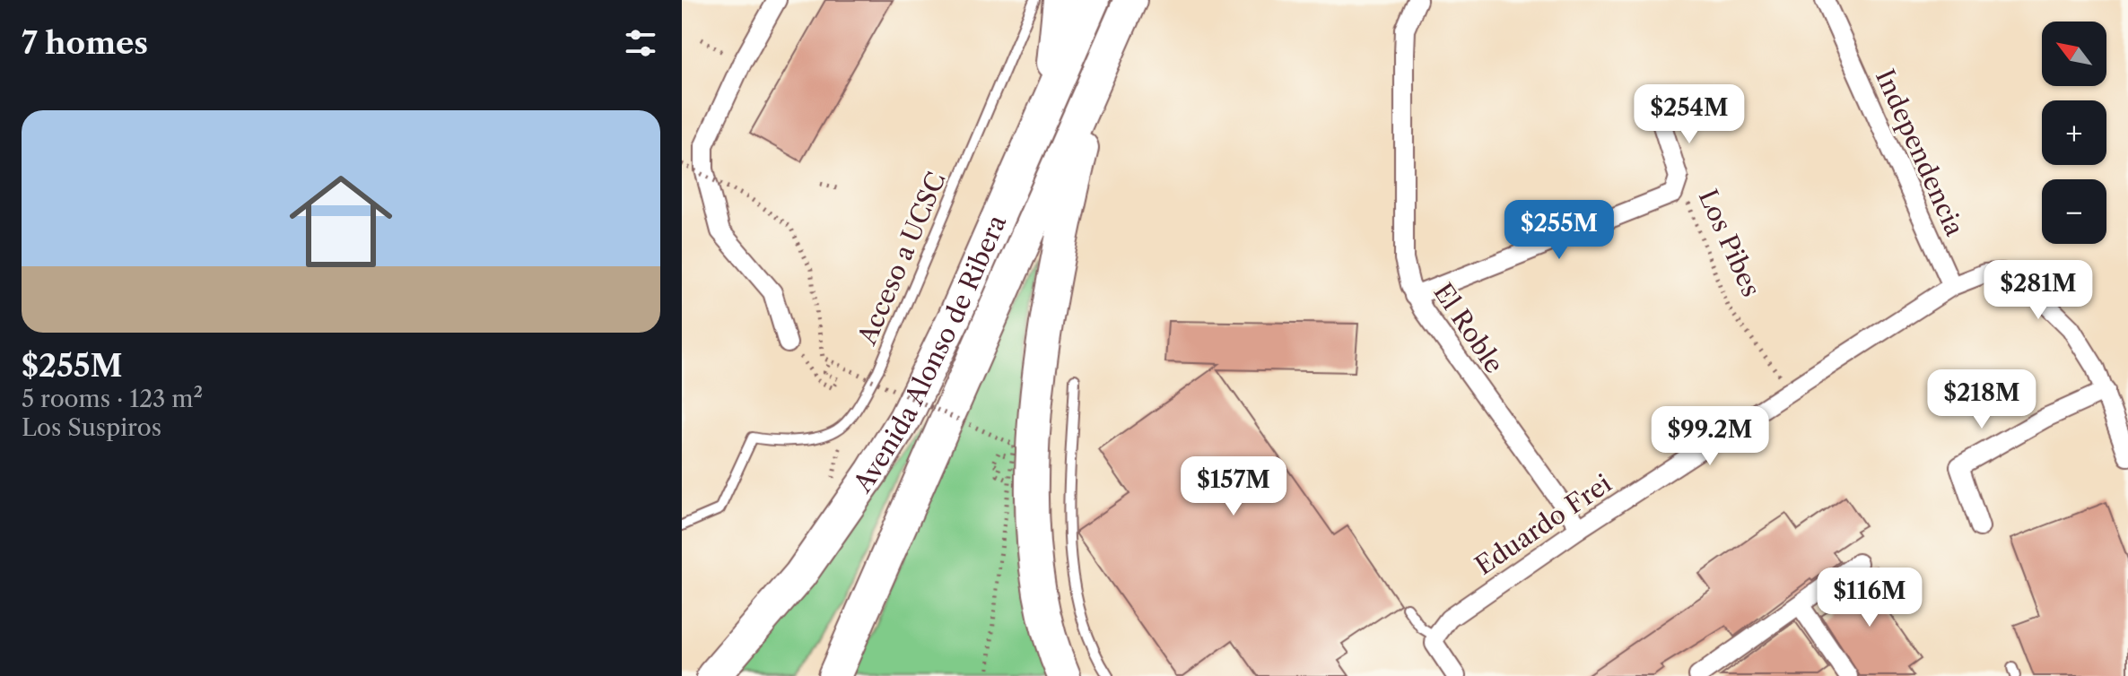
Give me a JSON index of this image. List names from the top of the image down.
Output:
{
  "streets": {
    "highway": ["Avenida Alonso de Ribera"],
    "street": [
      "Independencia",
      "Los Pibes",
      "El Roble",
      "Eduardo Frei"
    ],
    "lane": ["Acceso a UCSC"]
  },
  "crossings": [
    ["Independencia", "Eduardo Frei"],
    ["Los Pibes", "Eduardo Frei"],
    ["El Roble", "Eduardo Frei"]
  ],
  "north": "top left",
  "page": {
    "heading": "7 homes",
    "map_buttons": ["+", "−"],
    "price": [
      "$254M",
      "$255M",
      "$281M",
      "$218M",
      "$99.2M",
      "$157M",
      "$116M"
    ],
    "list": [
      {
        "name": "$255M",
        "note": "5 rooms · 123 m² · Los Suspiros"
      }
    ]
  }
}
